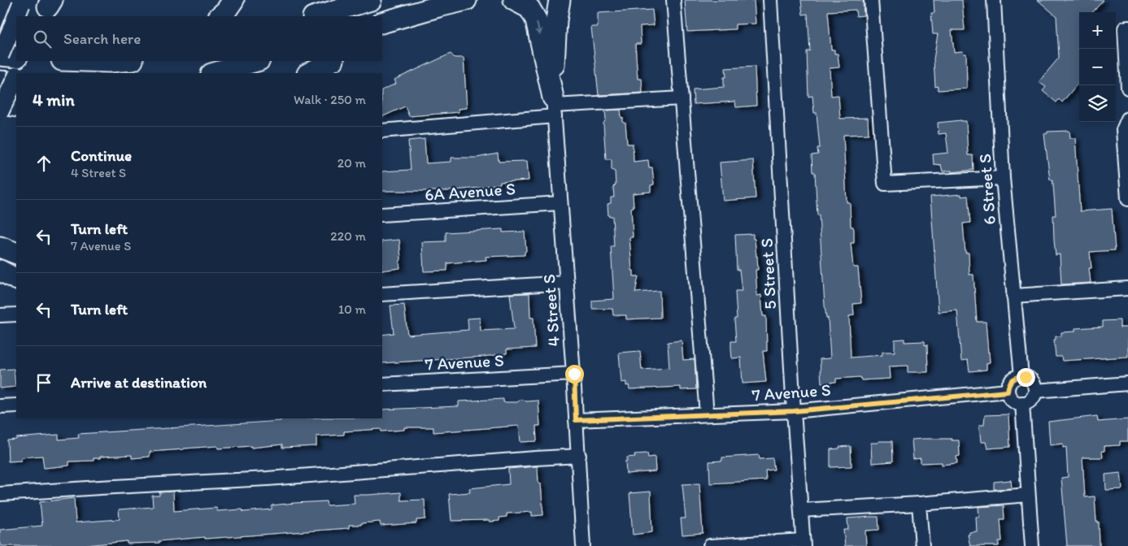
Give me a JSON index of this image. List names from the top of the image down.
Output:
{
  "streets": {
    "street": [
      "6 Street S",
      "6A Avenue S",
      "5 Street S",
      "4 Street S",
      "7 Avenue S"
    ]
  },
  "crossings": [
    ["6 Street S", "7 Avenue S"],
    ["6A Avenue S", "4 Street S"],
    ["5 Street S", "7 Avenue S"],
    ["4 Street S", "7 Avenue S"]
  ],
  "page": {
    "map_buttons": ["+", "−"],
    "search": "Search here",
    "heading": ["4 min", "Walk · 250 m"],
    "list": [
      ["Continue", "4 Street S", "20 m"],
      ["Turn left", "7 Avenue S", "220 m"],
      ["Turn left", "10 m"],
      "Arrive at destination"
    ]
  }
}
